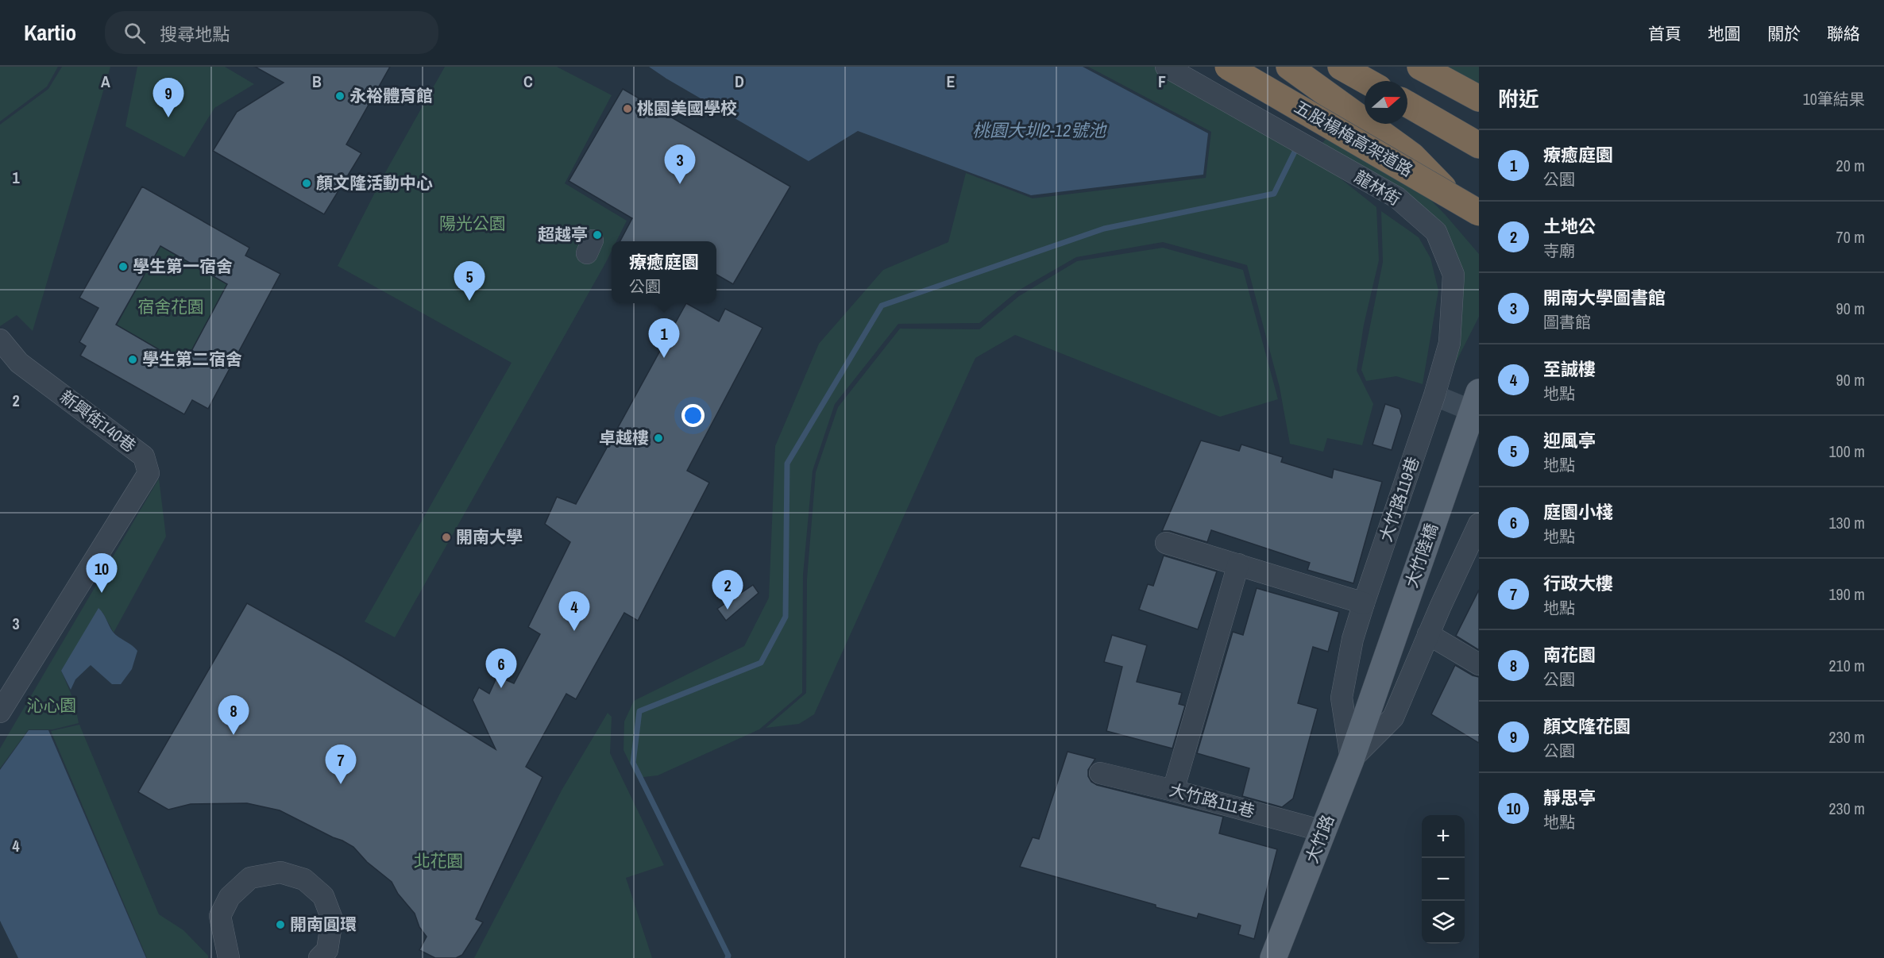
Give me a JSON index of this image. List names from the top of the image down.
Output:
{
  "streets": {
    "highway": ["五股楊梅高架道路"],
    "main road": ["大竹陸橋", "大竹路"],
    "street": [
      "龍林街",
      "新興街140巷",
      "大竹路119巷",
      "大竹路111巷"
    ]
  },
  "crossings": [
    ["龍林街", "大竹路119巷"],
    ["大竹路119巷", "大竹路"],
    ["大竹陸橋", "大竹路"],
    ["大竹路111巷", "大竹路"]
  ],
  "water": ["桃園大圳2-12號池"],
  "parks": [
    "陽光公園",
    "宿舍花園",
    "沁心園",
    "北花園"
  ],
  "places": [
    "永裕體育館",
    "桃園美國學校",
    "顏文隆活動中心",
    "超越亭",
    "學生第一宿舍",
    "學生第二宿舍",
    "卓越樓",
    "開南大學",
    "開南圓環"
  ],
  "north": "right",
  "page": {
    "header": "Kartio",
    "search": "搜尋地點",
    "nav": [
      "首頁",
      "地圖",
      "關於",
      "聯絡"
    ],
    "heading": ["附近", "10筆結果"],
    "pins": [
      "9",
      "3",
      "5",
      "1",
      "10",
      "2",
      "4",
      "6",
      "8",
      "7"
    ],
    "list": [
      {
        "mark": "1",
        "name": "療癒庭園",
        "note": "公園",
        "value": "20 m"
      },
      {
        "mark": "2",
        "name": "土地公",
        "note": "寺廟",
        "value": "70 m"
      },
      {
        "mark": "3",
        "name": "開南大學圖書館",
        "note": "圖書館",
        "value": "90 m"
      },
      {
        "mark": "4",
        "name": "至誠樓",
        "note": "地點",
        "value": "90 m"
      },
      {
        "mark": "5",
        "name": "迎風亭",
        "note": "地點",
        "value": "100 m"
      },
      {
        "mark": "6",
        "name": "庭園小棧",
        "note": "地點",
        "value": "130 m"
      },
      {
        "mark": "7",
        "name": "行政大樓",
        "note": "地點",
        "value": "190 m"
      },
      {
        "mark": "8",
        "name": "南花園",
        "note": "公園",
        "value": "210 m"
      },
      {
        "mark": "9",
        "name": "顏文隆花園",
        "note": "公園",
        "value": "230 m"
      },
      {
        "mark": "10",
        "name": "靜思亭",
        "note": "地點",
        "value": "230 m"
      }
    ],
    "popup": ["療癒庭園", "公園"],
    "map_buttons": ["+", "−"]
  },
  "grid": {
    "columns": [
      "A",
      "B",
      "C",
      "D",
      "E",
      "F"
    ],
    "rows": [
      "1",
      "2",
      "3",
      "4"
    ]
  }
}
